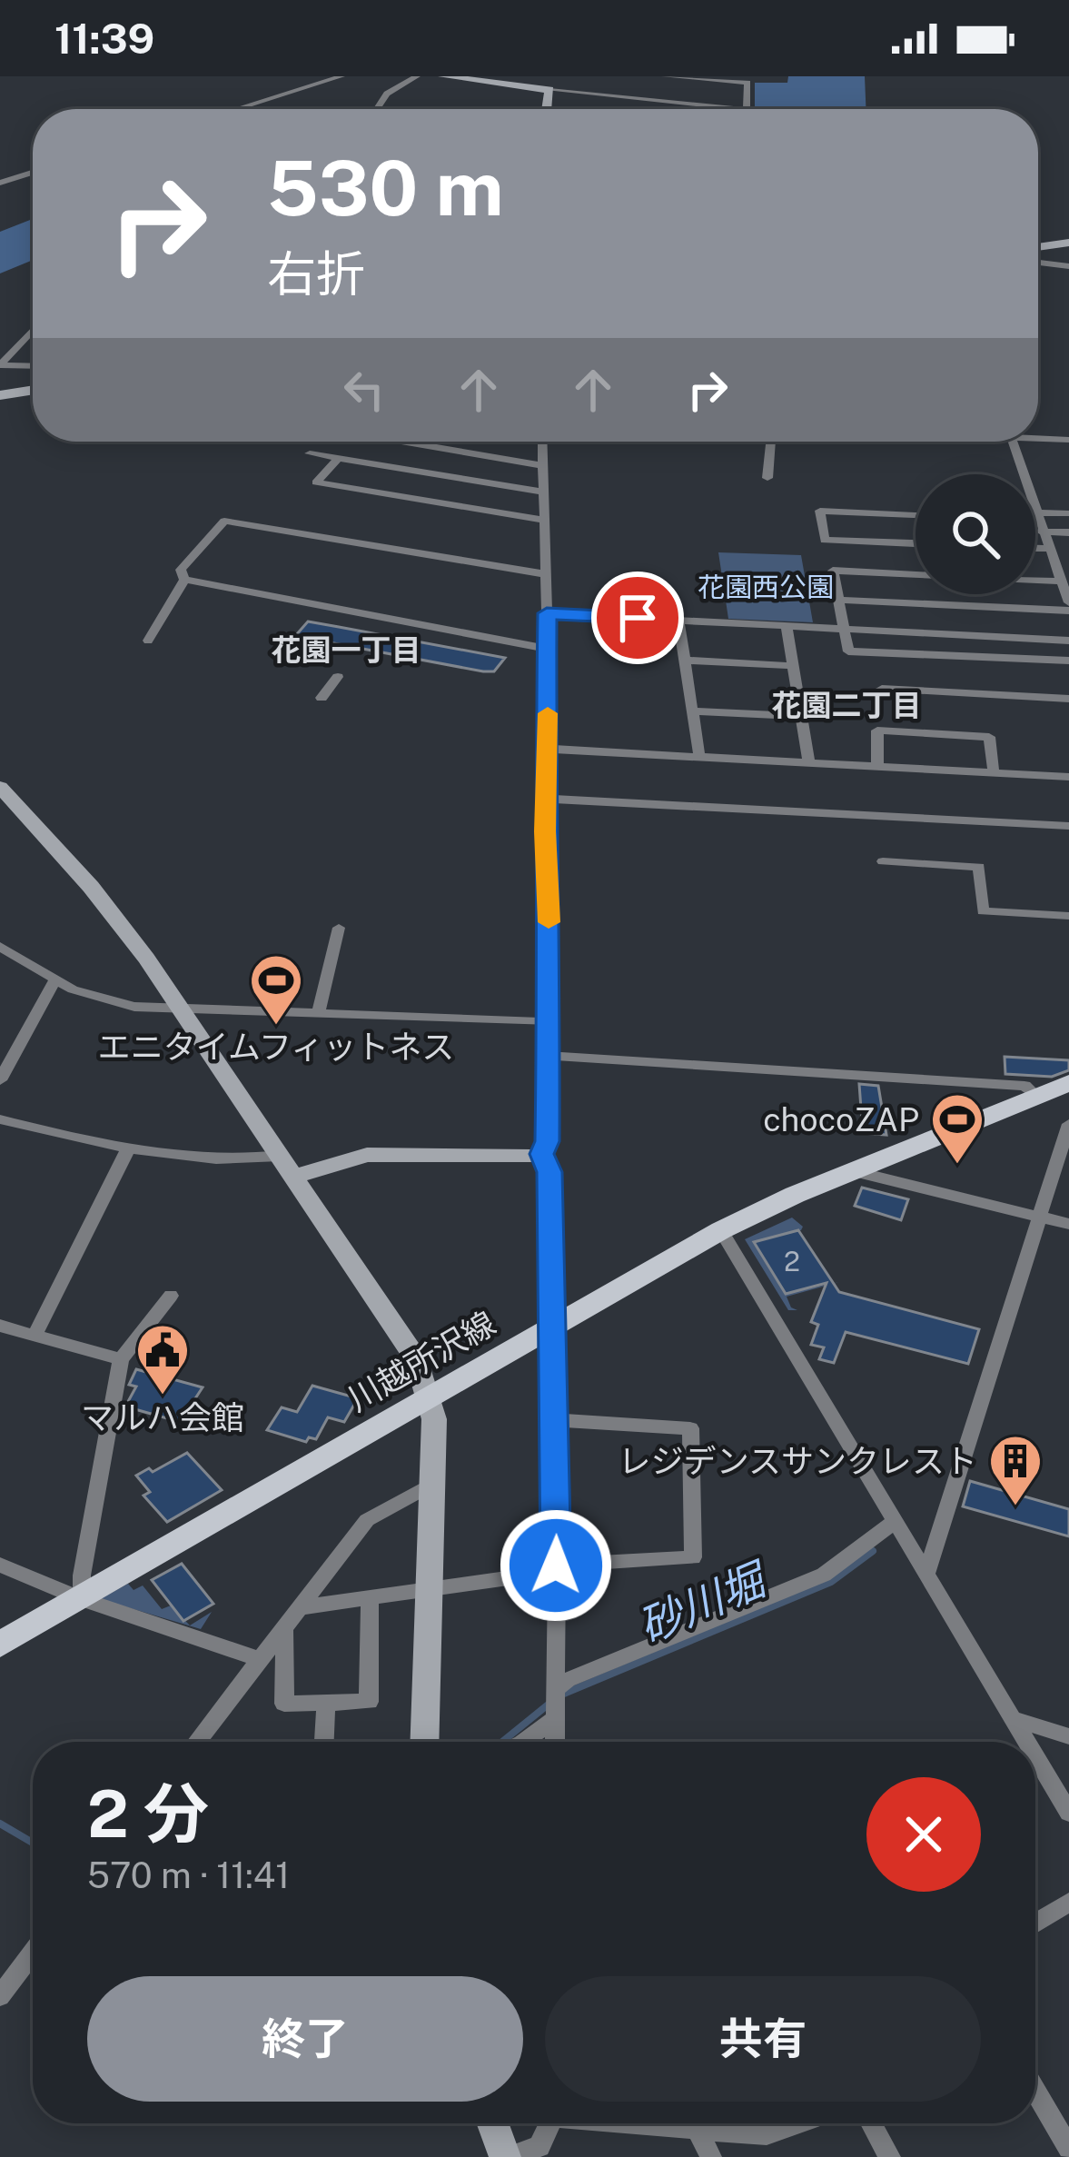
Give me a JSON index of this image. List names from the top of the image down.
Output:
{
  "streets": {
    "main road": ["川越所沢線"]
  },
  "districts": ["花園一丁目", "花園二丁目"],
  "water": ["砂川堀"],
  "parks": ["花園西公園"],
  "places": {
    "sports": ["エニタイムフィットネス", "chocoZAP"],
    "public building": ["マルハ会館"],
    "building": ["レジデンスサンクレスト"]
  },
  "house_numbers": ["2"],
  "page": {
    "status": "11:39",
    "turn": ["530 m", "右折"],
    "heading": ["2 分", "570 m · 11:41"],
    "buttons": ["終了", "共有"]
  }
}
